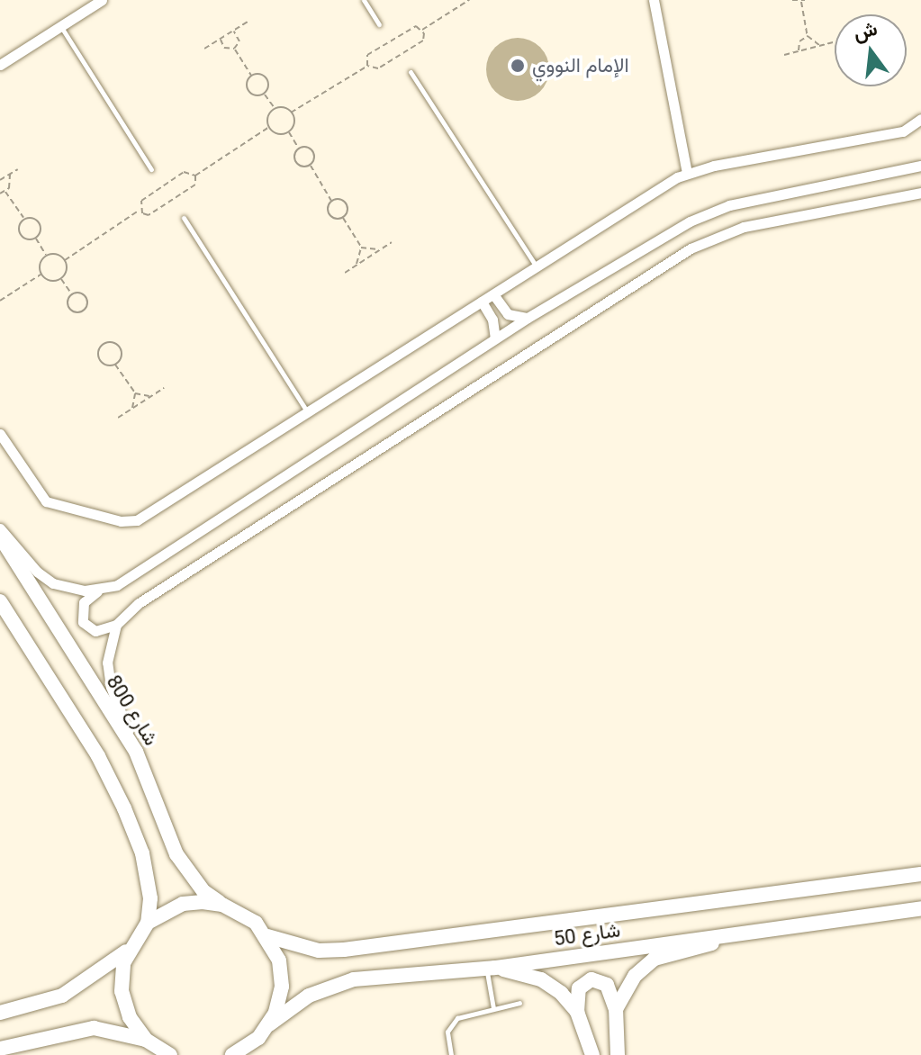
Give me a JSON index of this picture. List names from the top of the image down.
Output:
{
  "streets": {
    "main road": ["شارع 800", "شارع 50"]
  },
  "crossings": [
    ["شارع 800", "شارع 50"]
  ],
  "places": ["الإمام النووي"],
  "north": "top"
}
